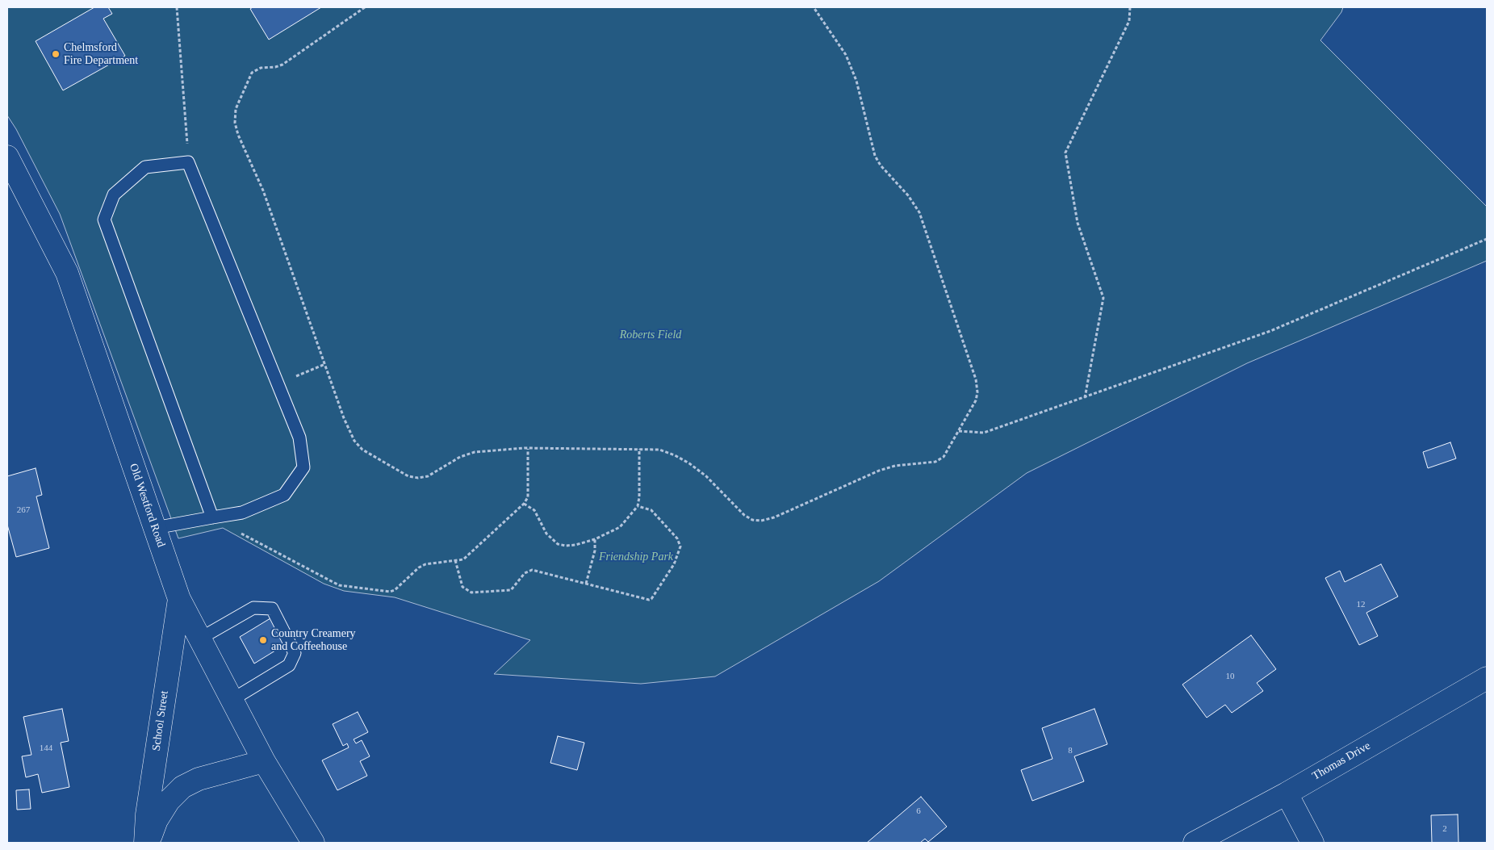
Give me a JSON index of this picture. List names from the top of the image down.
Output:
{
  "streets": {
    "street": ["Old Westford Road", "School Street", "Thomas Drive"]
  },
  "crossings": [
    ["Old Westford Road", "School Street"]
  ],
  "parks": ["Roberts Field", "Friendship Park"],
  "places": ["Chelmsford Fire Department", "Country Creamery and Coffeehouse"],
  "house_numbers": [
    "267",
    "12",
    "10",
    "144",
    "8",
    "6",
    "2"
  ]
}
